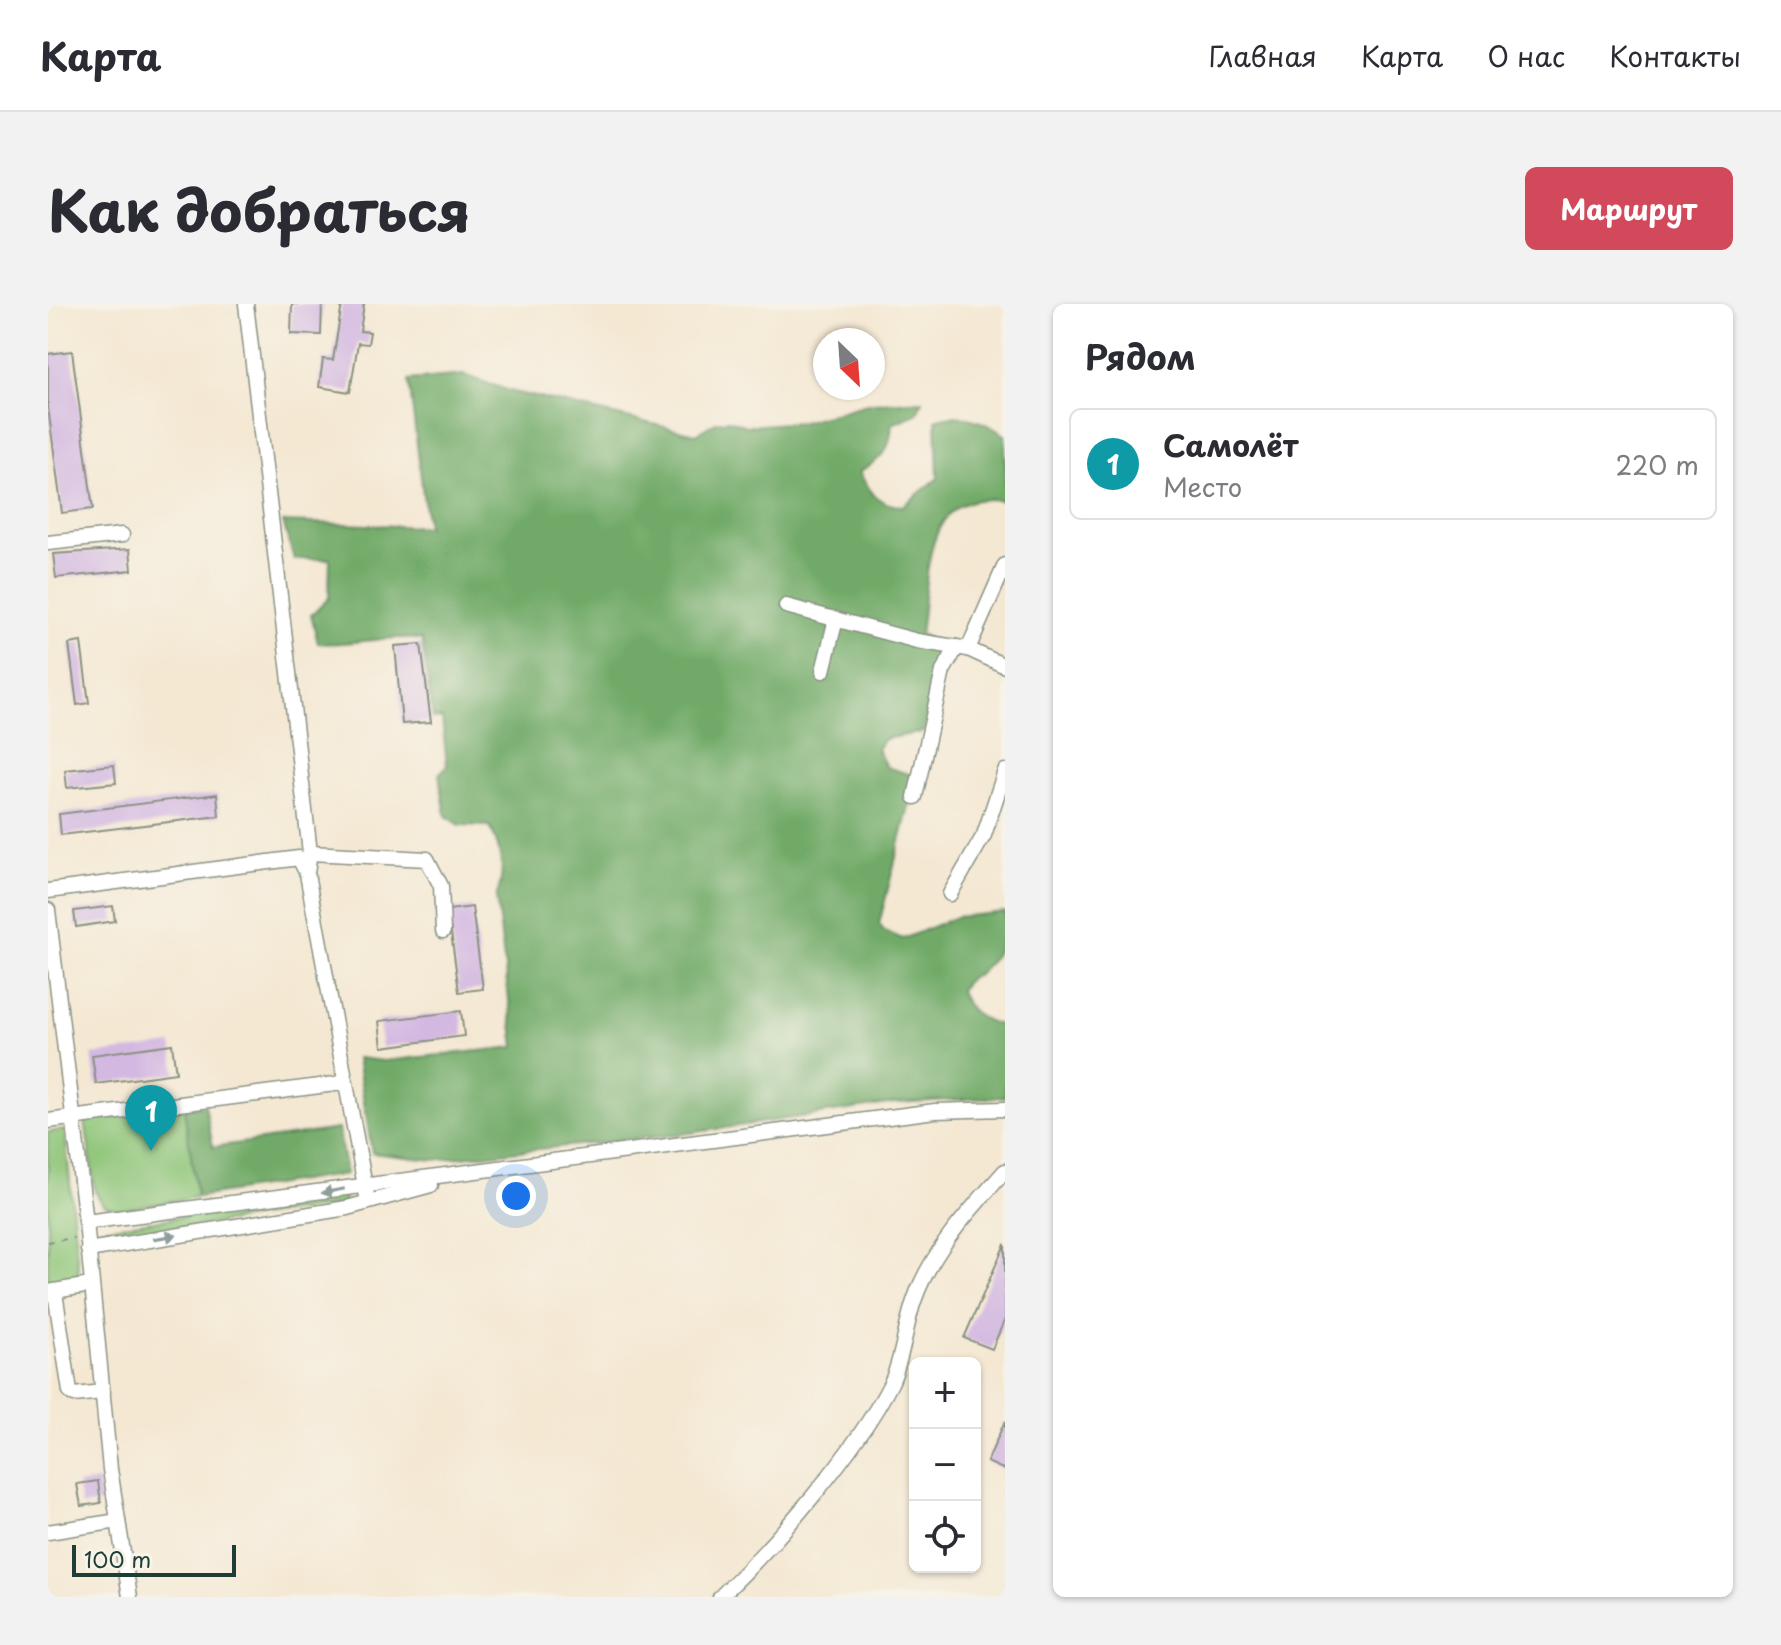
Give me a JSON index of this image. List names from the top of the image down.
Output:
{
  "scale_bar": "100 m",
  "north": "bottom right",
  "page": {
    "header": "Карта",
    "nav": [
      "Главная",
      "Карта",
      "О нас",
      "Контакты"
    ],
    "title": "Как добраться",
    "buttons": "Маршрут",
    "heading": "Рядом",
    "list": [
      {
        "mark": "1",
        "name": "Самолёт",
        "note": "Место",
        "value": "220 m"
      }
    ],
    "pins": "1",
    "map_buttons": ["+", "−"],
    "scale": "100 m"
  }
}
